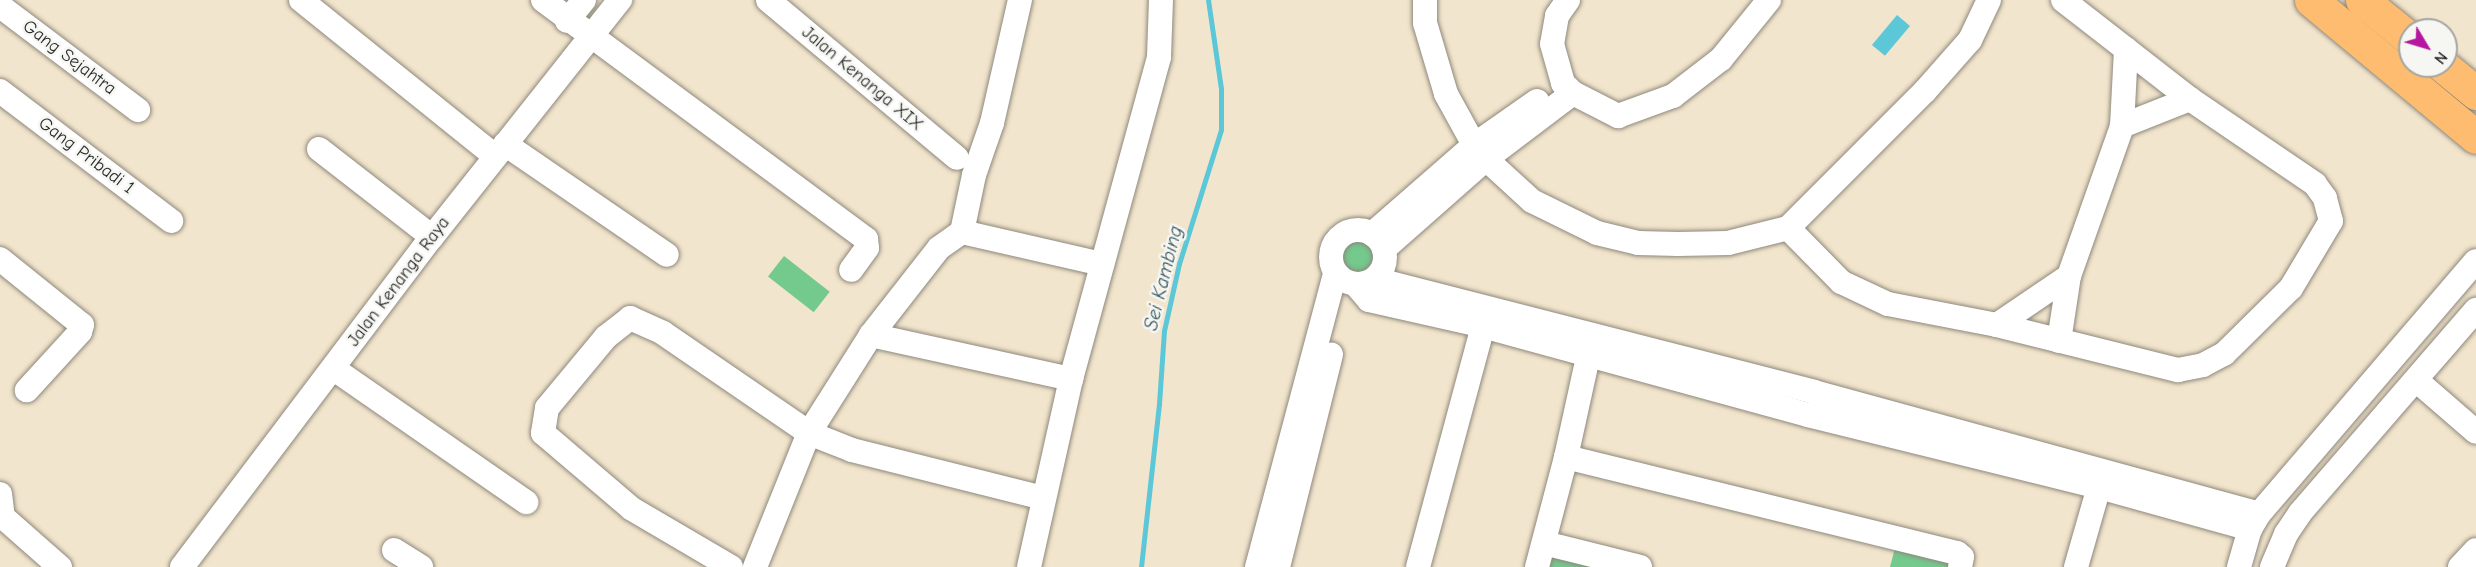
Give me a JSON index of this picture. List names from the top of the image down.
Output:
{
  "streets": {
    "street": [
      "Gang Sejahtra",
      "Jalan Kenanga XIX",
      "Gang Pribadi 1",
      "Jalan Kenanga Raya"
    ]
  },
  "water": ["Sei Kambing"],
  "north": "bottom right"
}
